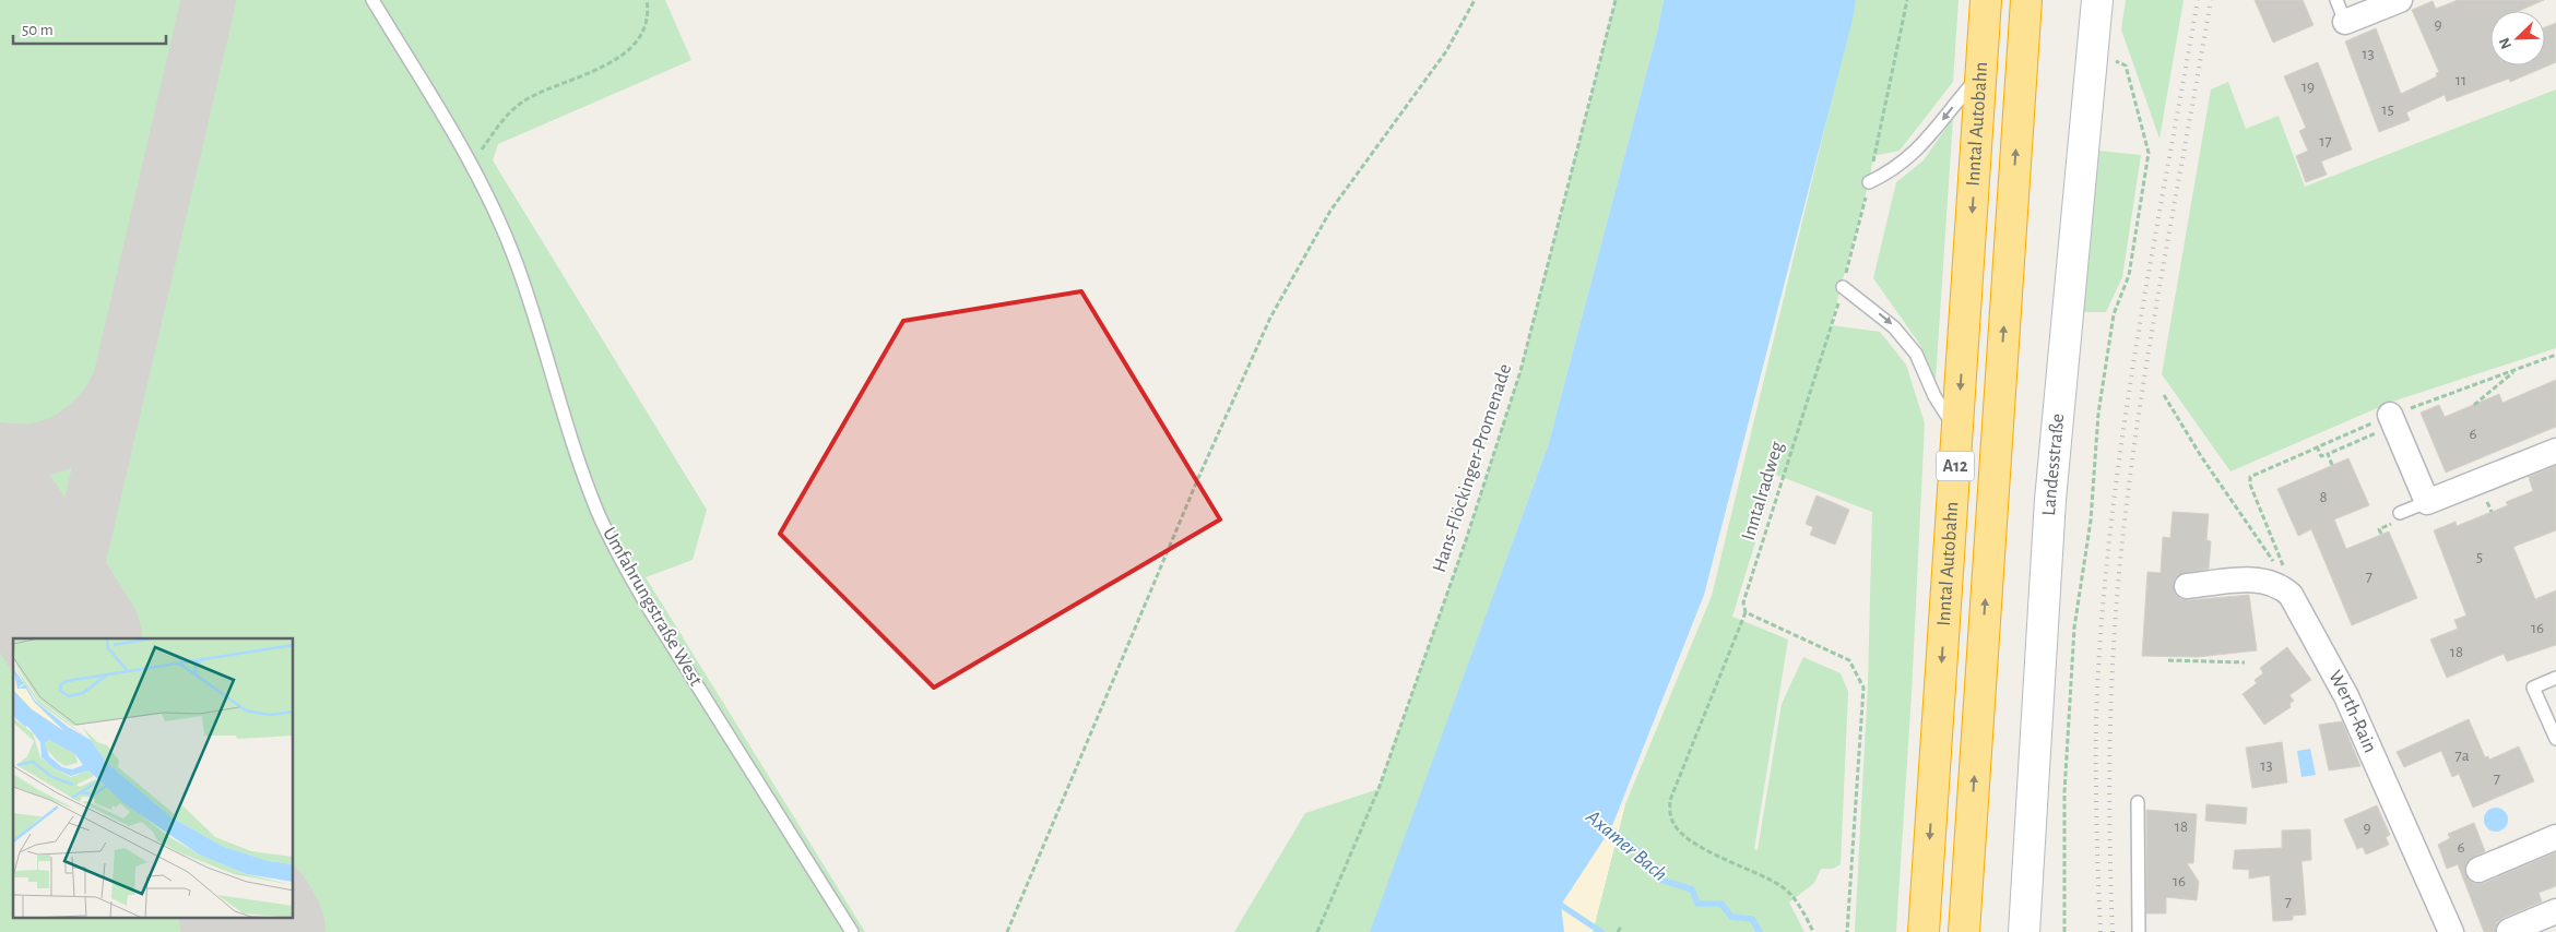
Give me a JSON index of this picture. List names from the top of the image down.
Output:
{
  "streets": {
    "highway": ["Inntal Autobahn", "A12"],
    "main road": ["Landesstraße"],
    "street": ["Werth-Rain"],
    "lane": ["Umfahrungstraße West"],
    "path": ["Hans-Flöckinger-Promenade", "Inntalradweg"]
  },
  "water": ["Axamer Bach"],
  "house_numbers": [
    "9",
    "13",
    "11",
    "19",
    "15",
    "17",
    "6",
    "8",
    "5",
    "7",
    "16",
    "18",
    "7a",
    "13",
    "7",
    "18",
    "9",
    "6",
    "16",
    "7"
  ],
  "scale_bar": "50 m",
  "north": "bottom left"
}
